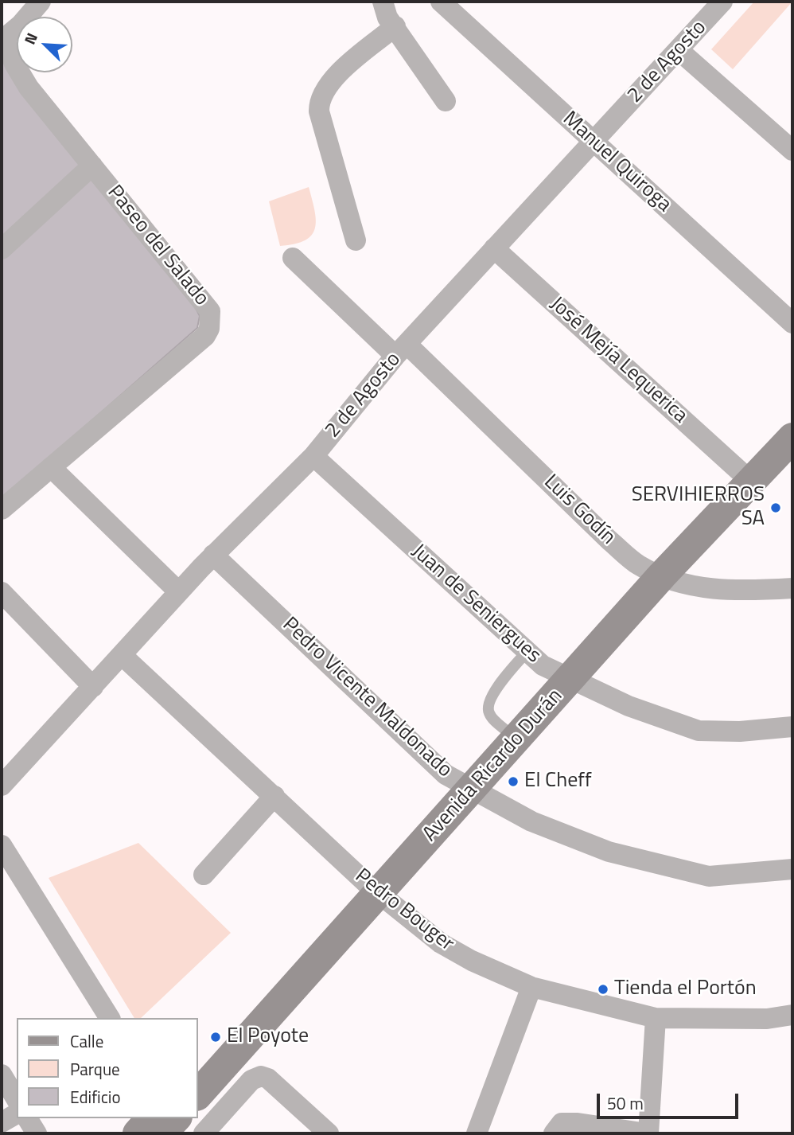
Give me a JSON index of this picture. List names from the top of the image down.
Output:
{
  "streets": {
    "street": [
      "2 de Agosto",
      "Manuel Quiroga",
      "Paseo del Salado",
      "José Mejía Lequerica",
      "Luis Godín",
      "Juan de Seniergues",
      "Pedro Vicente Maldonado",
      "Avenida Ricardo Durán",
      "Pedro Bouger"
    ]
  },
  "crossings": [
    ["2 de Agosto", "Manuel Quiroga"],
    ["2 de Agosto", "José Mejía Lequerica"],
    ["2 de Agosto", "Luis Godín"],
    ["2 de Agosto", "Juan de Seniergues"],
    ["2 de Agosto", "Pedro Vicente Maldonado"],
    ["2 de Agosto", "Pedro Bouger"],
    ["José Mejía Lequerica", "Avenida Ricardo Durán"],
    ["Luis Godín", "Avenida Ricardo Durán"],
    ["Juan de Seniergues", "Avenida Ricardo Durán"],
    ["Pedro Vicente Maldonado", "Avenida Ricardo Durán"],
    ["Avenida Ricardo Durán", "Pedro Bouger"]
  ],
  "places": [
    "SERVIHIERROS SA",
    "El Cheff",
    "Tienda el Portón",
    "El Poyote"
  ],
  "legend": ["Calle", "Parque", "Edificio"],
  "scale_bar": "50 m",
  "north": "top left"
}
